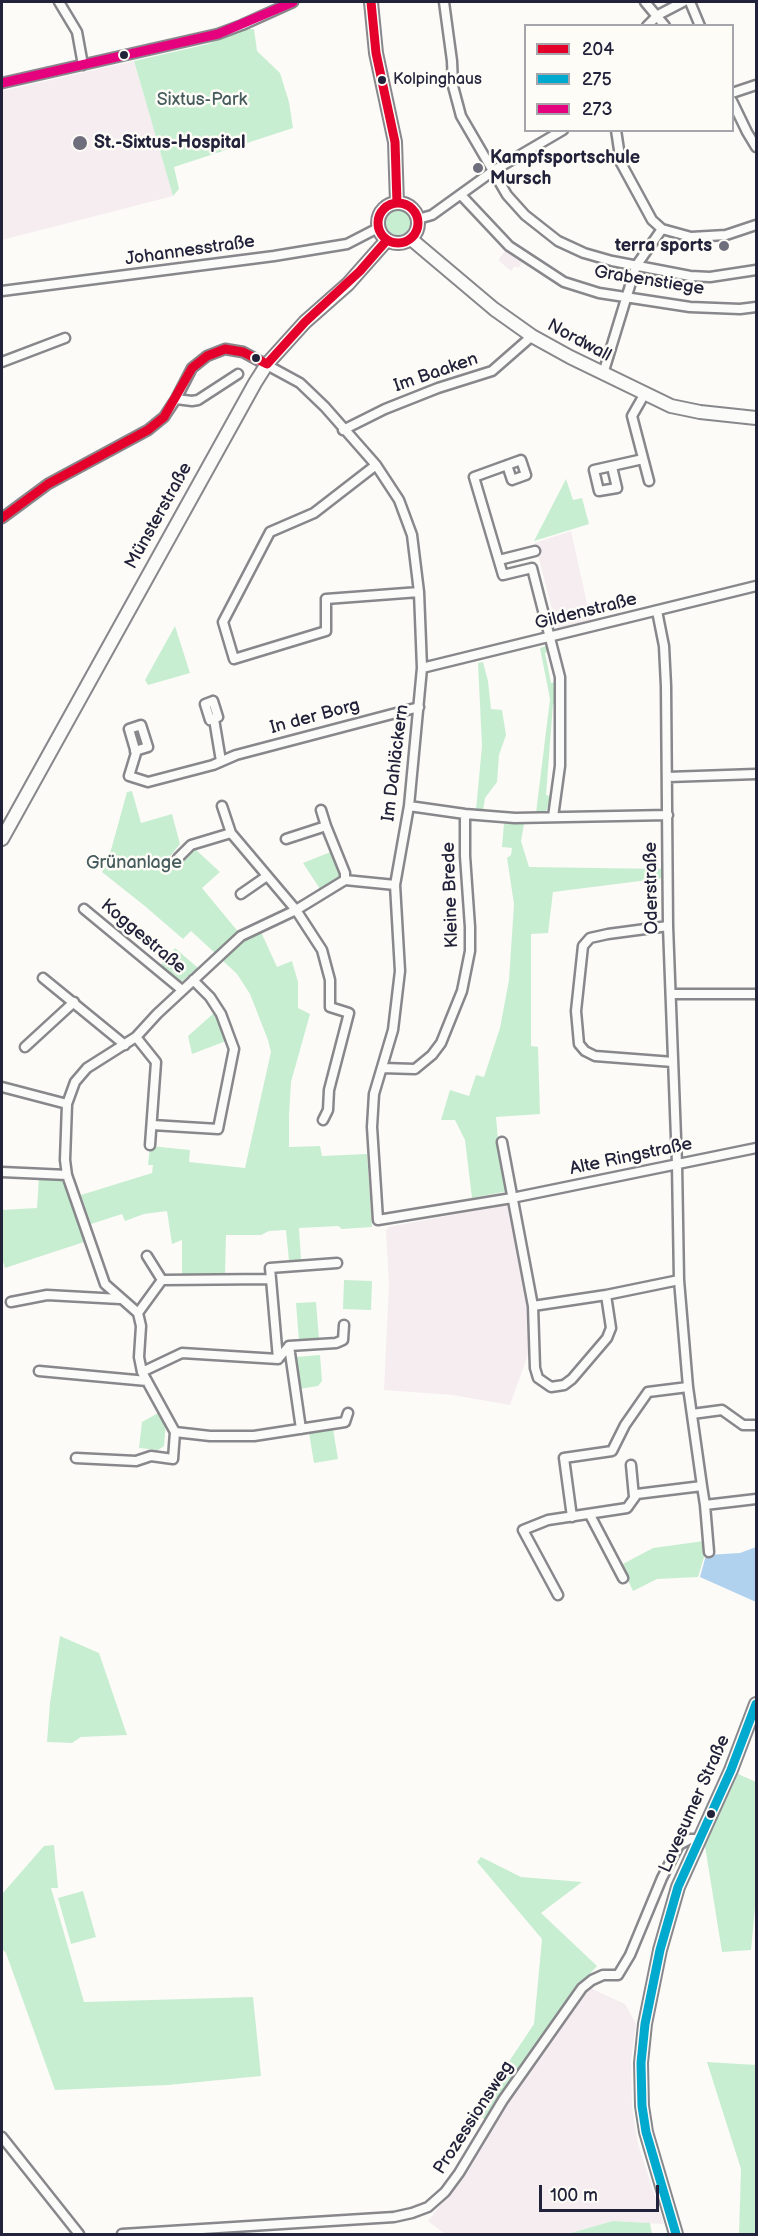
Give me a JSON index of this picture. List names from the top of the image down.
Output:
{
  "streets": {
    "main road": ["Nordwall", "Münsterstraße", "Lavesumer Straße"],
    "street": [
      "Johannesstraße",
      "Grabenstiege",
      "Im Baaken",
      "Gildenstraße",
      "In der Borg",
      "Im Dahläckern",
      "Oderstraße",
      "Kleine Brede",
      "Koggestraße",
      "Alte Ringstraße",
      "Prozessionsweg"
    ]
  },
  "crossings": [
    ["Johannesstraße", "Nordwall"],
    ["Johannesstraße", "Münsterstraße"],
    ["Nordwall", "Im Baaken"],
    ["Nordwall", "Münsterstraße"],
    ["Im Baaken", "Im Dahläckern"],
    ["Münsterstraße", "Im Dahläckern"],
    ["Gildenstraße", "Im Dahläckern"],
    ["Gildenstraße", "Oderstraße"],
    ["In der Borg", "Im Dahläckern"],
    ["Im Dahläckern", "Kleine Brede"],
    ["Im Dahläckern", "Alte Ringstraße"],
    ["Oderstraße", "Alte Ringstraße"],
    ["Lavesumer Straße", "Prozessionsweg"]
  ],
  "parks": ["Sixtus-Park", "Grünanlage"],
  "places": [
    "Kolpinghaus",
    "St.-Sixtus-Hospital",
    "Kampfsportschule Mursch",
    "terra sports"
  ],
  "lines": ["transit line 204", "transit line 273", "transit line 275"],
  "legend": ["204", "275", "273"],
  "scale_bar": "100 m"
}
